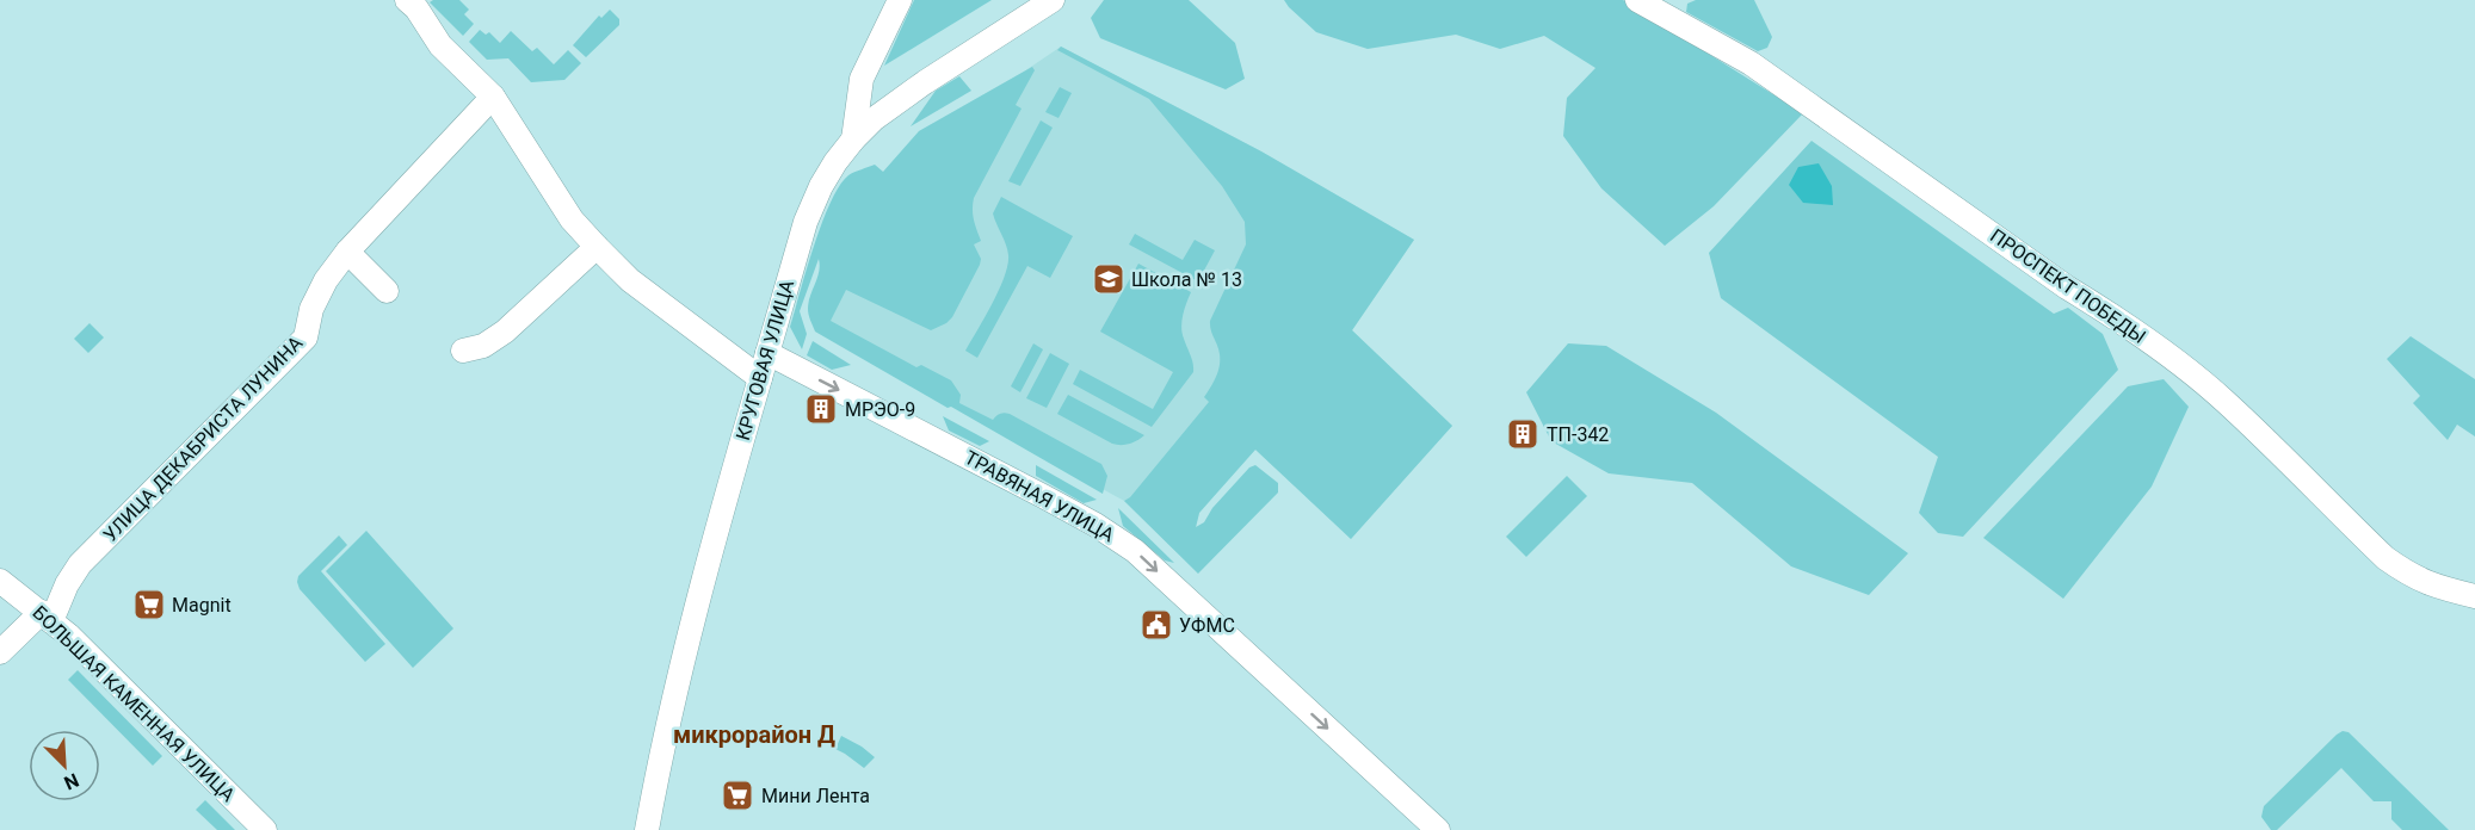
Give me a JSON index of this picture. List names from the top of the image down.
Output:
{
  "streets": {
    "street": [
      "ПРОСПЕКТ ПОБЕДЫ",
      "КРУГОВАЯ УЛИЦА",
      "УЛИЦА ДЕКАБРИСТА ЛУНИНА",
      "ТРАВЯНАЯ УЛИЦА",
      "БОЛЬШАЯ КАМЕННАЯ УЛИЦА"
    ]
  },
  "crossings": [
    ["КРУГОВАЯ УЛИЦА", "ТРАВЯНАЯ УЛИЦА"],
    ["УЛИЦА ДЕКАБРИСТА ЛУНИНА", "БОЛЬШАЯ КАМЕННАЯ УЛИЦА"]
  ],
  "one_way": ["ТРАВЯНАЯ УЛИЦА"],
  "districts": ["микрорайон Д"],
  "places": {
    "school or university": ["Школа № 13"],
    "building": ["МРЭО-9", "ТП-342"],
    "supermarket": ["Magnit", "Мини Лента"],
    "public building": ["УФМС"]
  },
  "north": "bottom right"
}
